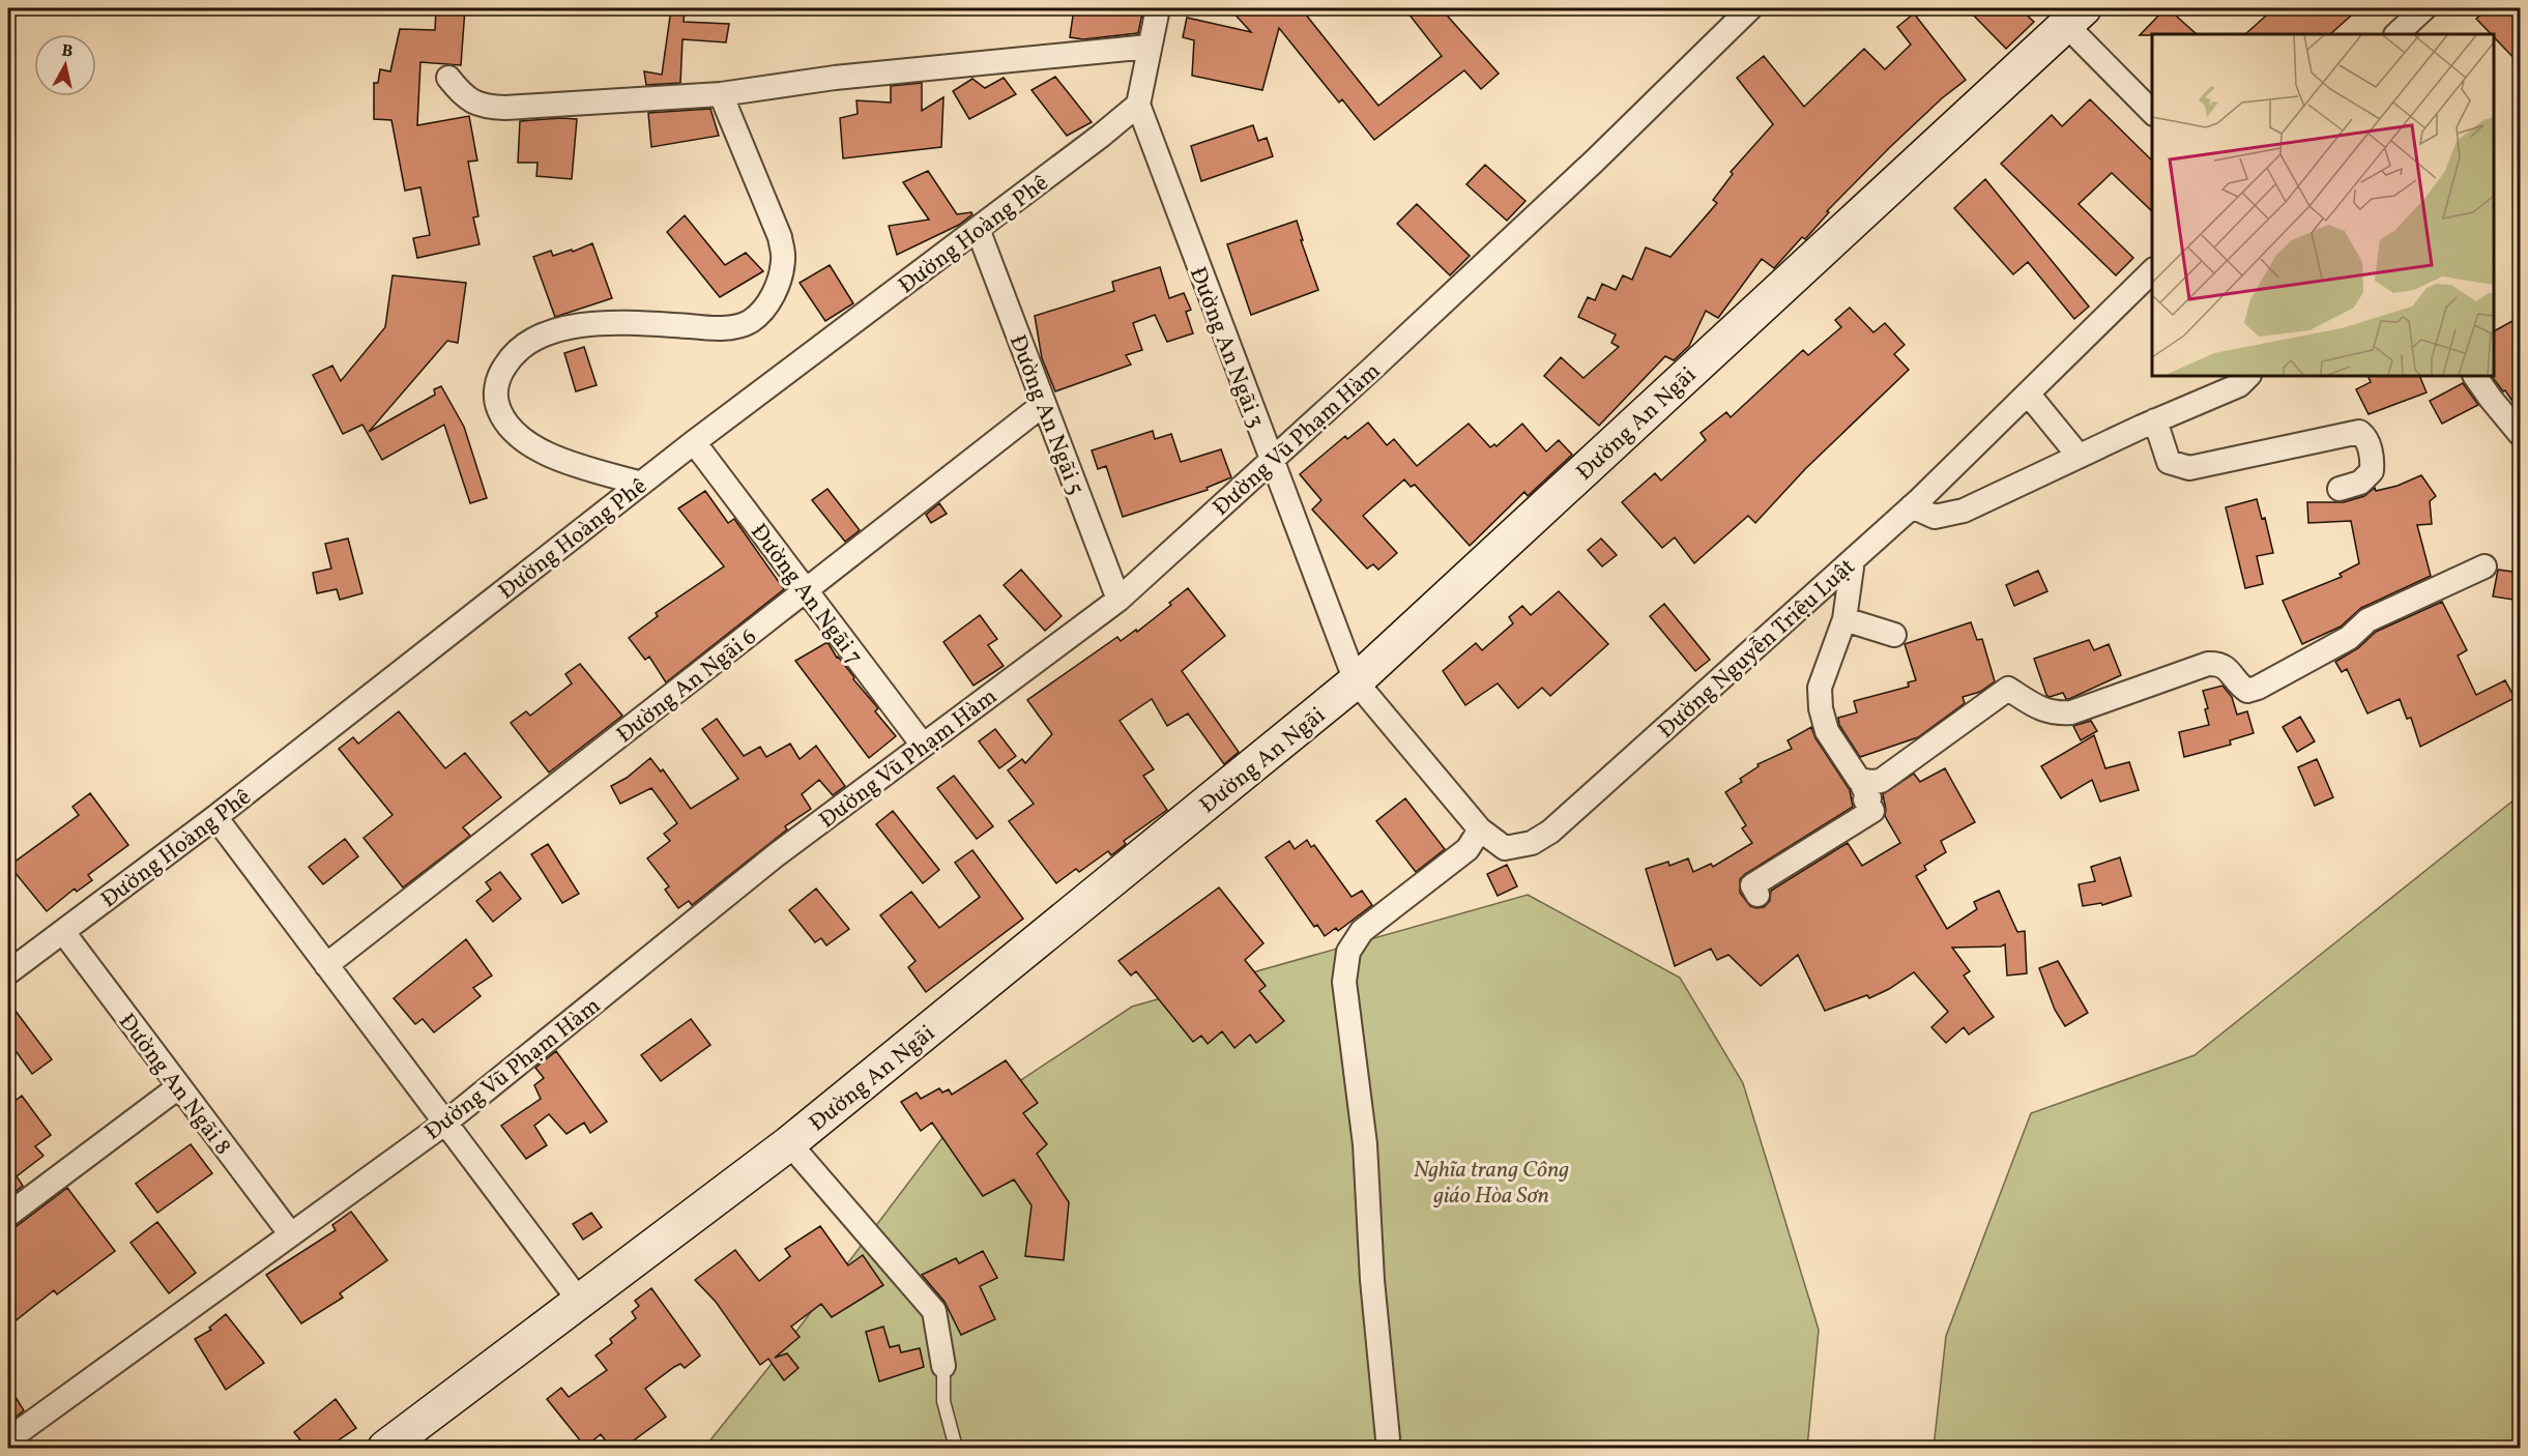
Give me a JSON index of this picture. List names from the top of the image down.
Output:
{
  "streets": {
    "main road": ["Đường An Ngãi"],
    "street": [
      "Đường Hoàng Phê",
      "Đường An Ngãi 3",
      "Đường An Ngãi 5",
      "Đường Vũ Phạm Hàm",
      "Đường An Ngãi 7",
      "Đường Nguyễn Triệu Luật",
      "Đường An Ngãi 6",
      "Đường An Ngãi 8"
    ]
  },
  "crossings": [
    ["Đường Hoàng Phê", "Đường An Ngãi 3"],
    ["Đường Hoàng Phê", "Đường An Ngãi 5"],
    ["Đường Hoàng Phê", "Đường An Ngãi 7"],
    ["Đường Hoàng Phê", "Đường An Ngãi 8"],
    ["Đường An Ngãi 3", "Đường An Ngãi"],
    ["Đường An Ngãi 3", "Đường Vũ Phạm Hàm"],
    ["Đường An Ngãi 3", "Đường Nguyễn Triệu Luật"],
    ["Đường An Ngãi 5", "Đường Vũ Phạm Hàm"],
    ["Đường An Ngãi 5", "Đường An Ngãi 6"],
    ["Đường An Ngãi", "Đường Nguyễn Triệu Luật"],
    ["Đường Vũ Phạm Hàm", "Đường An Ngãi 7"],
    ["Đường Vũ Phạm Hàm", "Đường An Ngãi 8"],
    ["Đường An Ngãi 7", "Đường An Ngãi 6"]
  ],
  "parks": ["Nghĩa trang Công giáo Hòa Sơn"],
  "north": "top"
}
